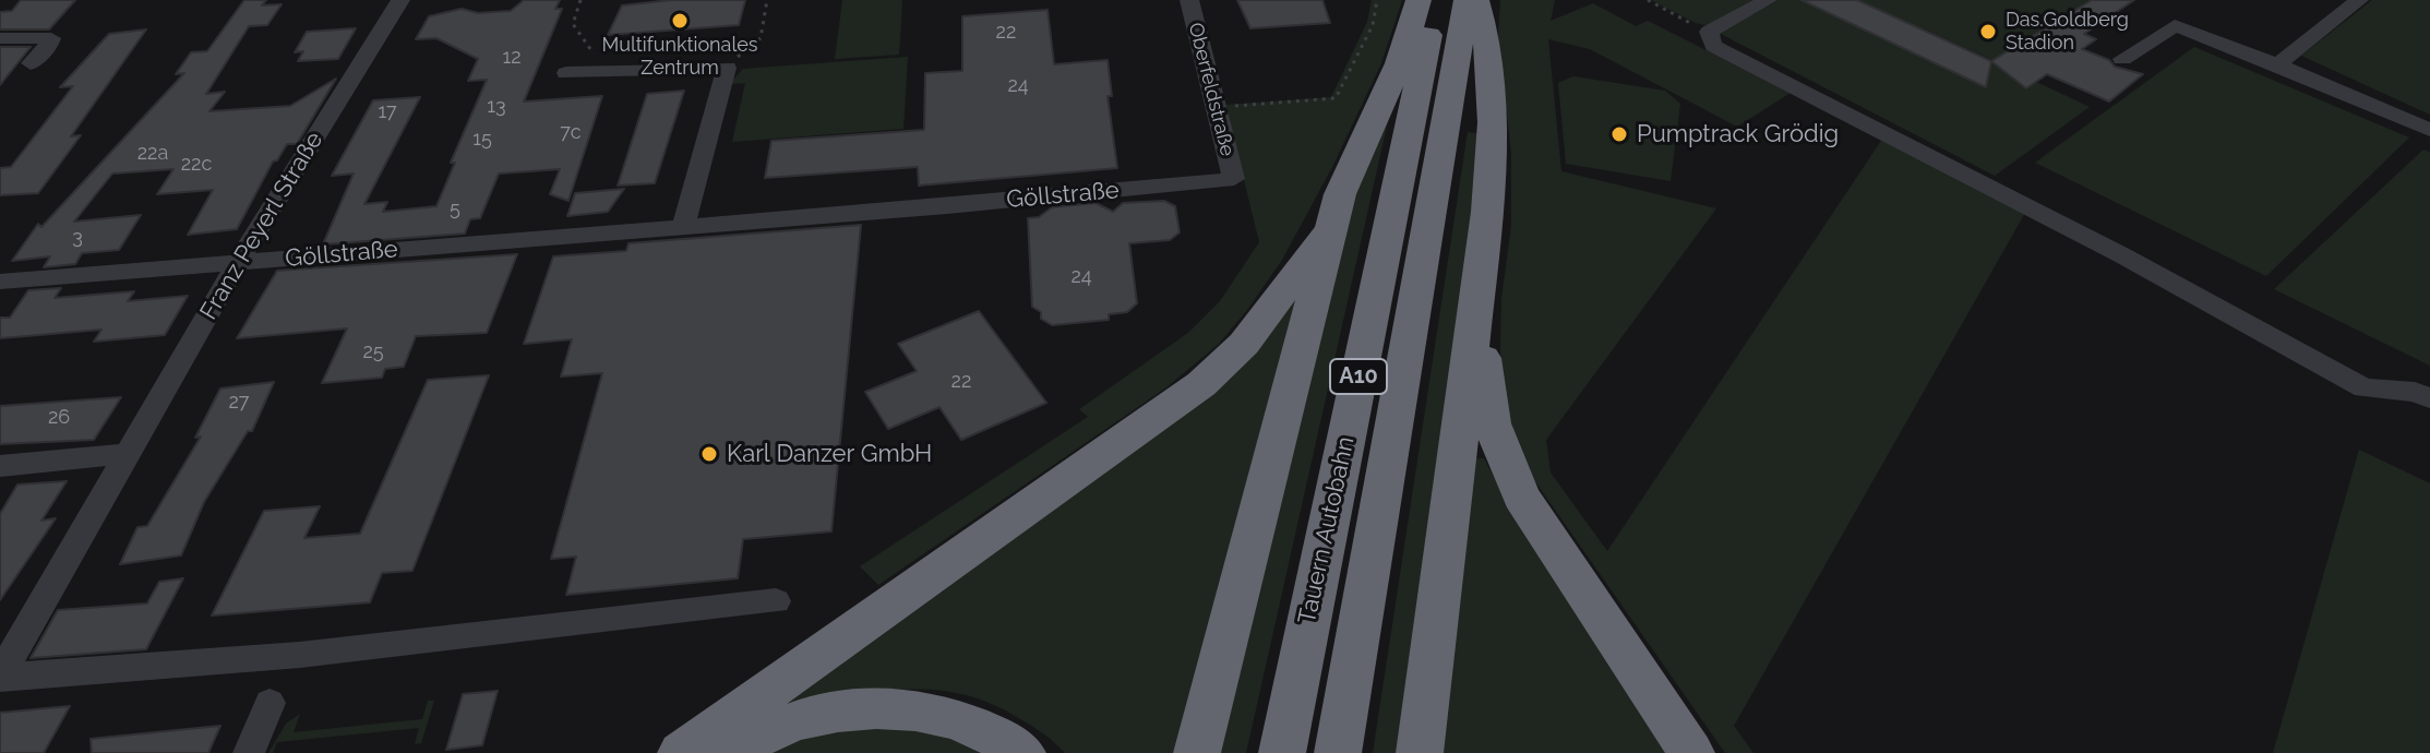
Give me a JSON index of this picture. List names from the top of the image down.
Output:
{
  "streets": {
    "highway": ["A10", "Tauern Autobahn"],
    "street": ["Oberfeldstraße", "Göllstraße", "Franz Peyerl Straße"]
  },
  "crossings": [
    ["Oberfeldstraße", "Göllstraße"],
    ["Göllstraße", "Franz Peyerl Straße"]
  ],
  "places": [
    "Multifunktionales Zentrum",
    "Das.Goldberg Stadion",
    "Pumptrack Grödig",
    "Karl Danzer GmbH"
  ],
  "house_numbers": [
    "22",
    "12",
    "24",
    "13",
    "17",
    "7c",
    "15",
    "22a",
    "22c",
    "5",
    "3",
    "24",
    "25",
    "22",
    "27",
    "26"
  ]
}
